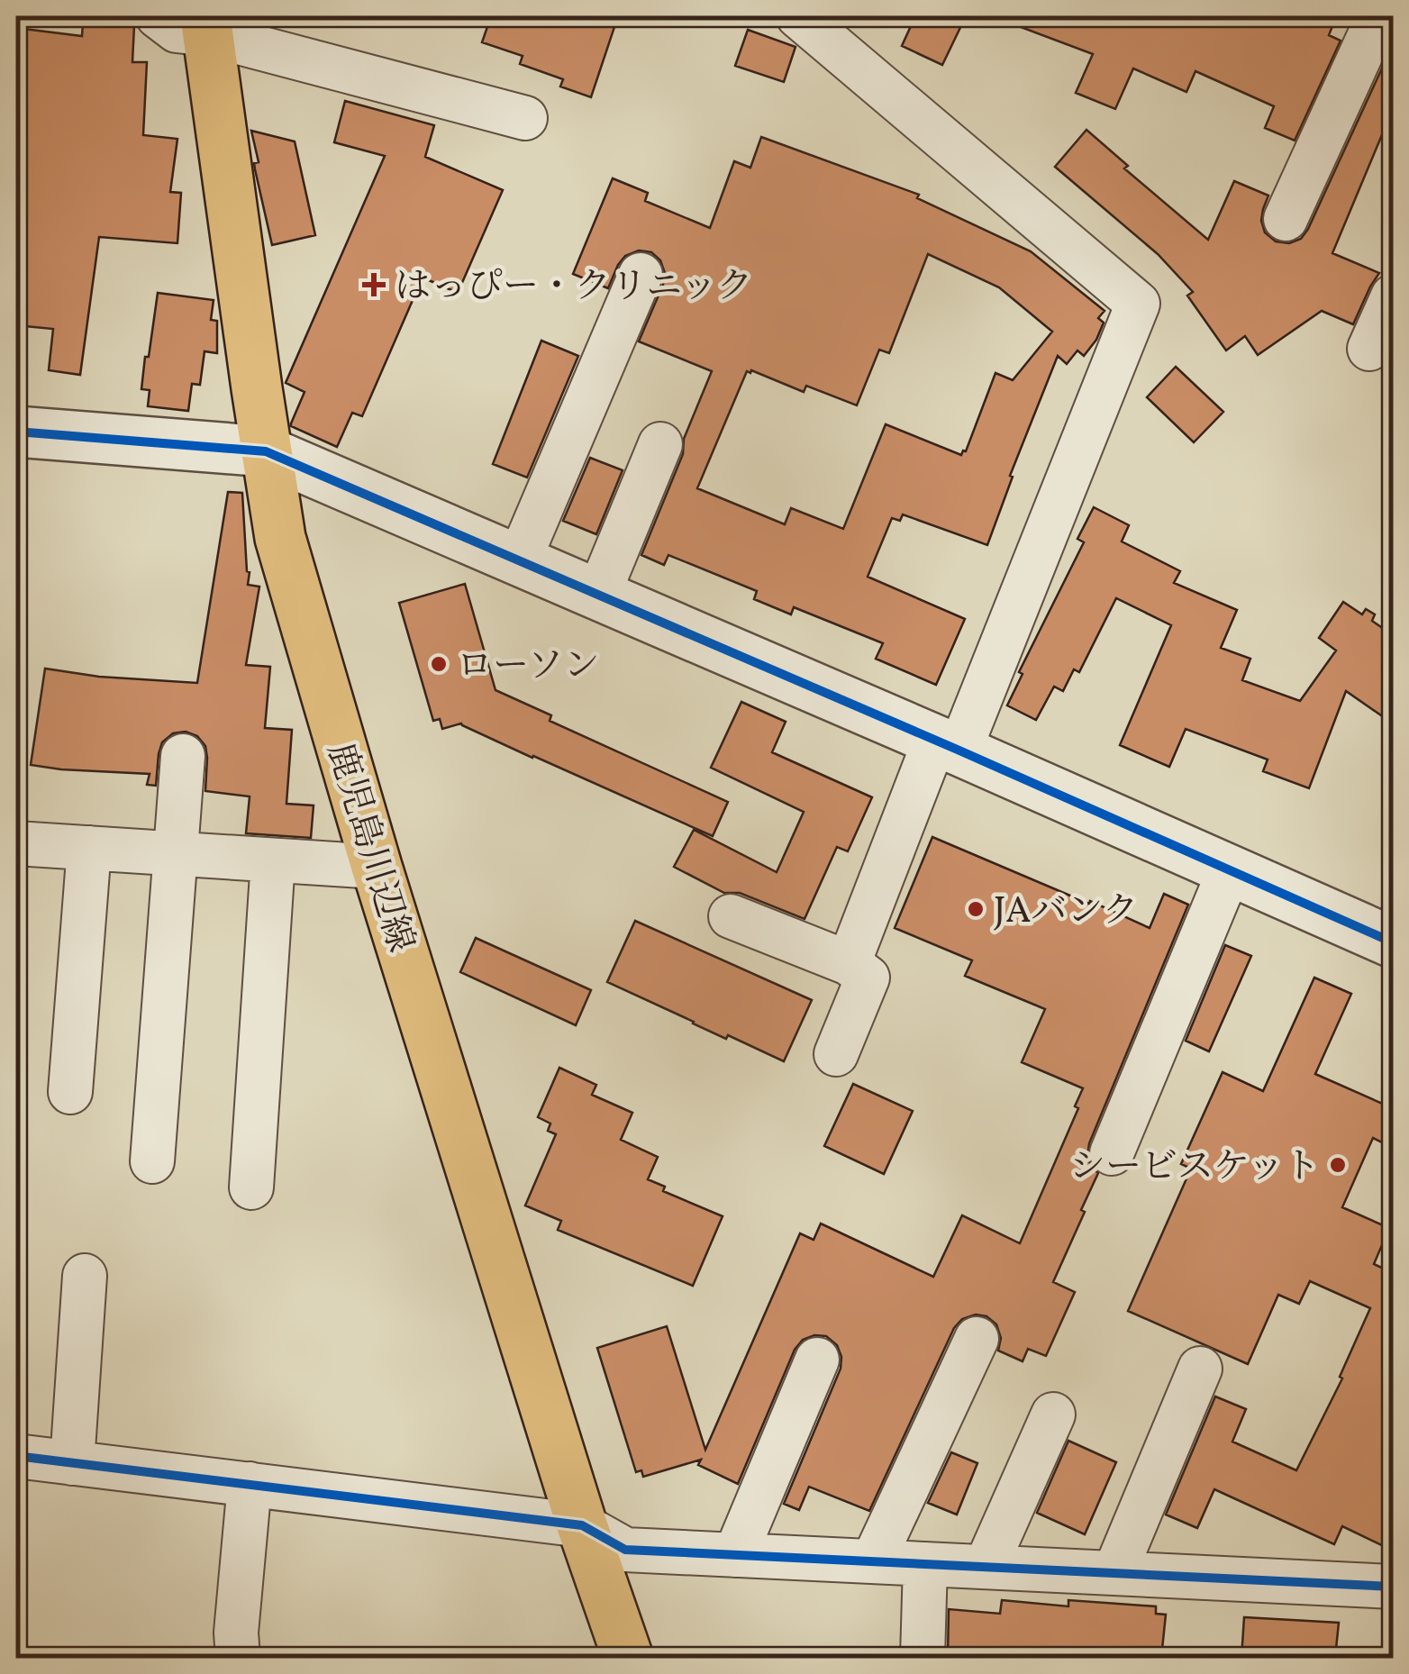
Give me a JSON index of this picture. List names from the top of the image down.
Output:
{
  "streets": {
    "main road": ["鹿児島川辺線"]
  },
  "places": {
    "health": ["はっぴー・クリニック"],
    "other": ["ローソン", "JAバンク", "シービスケット"]
  }
}
